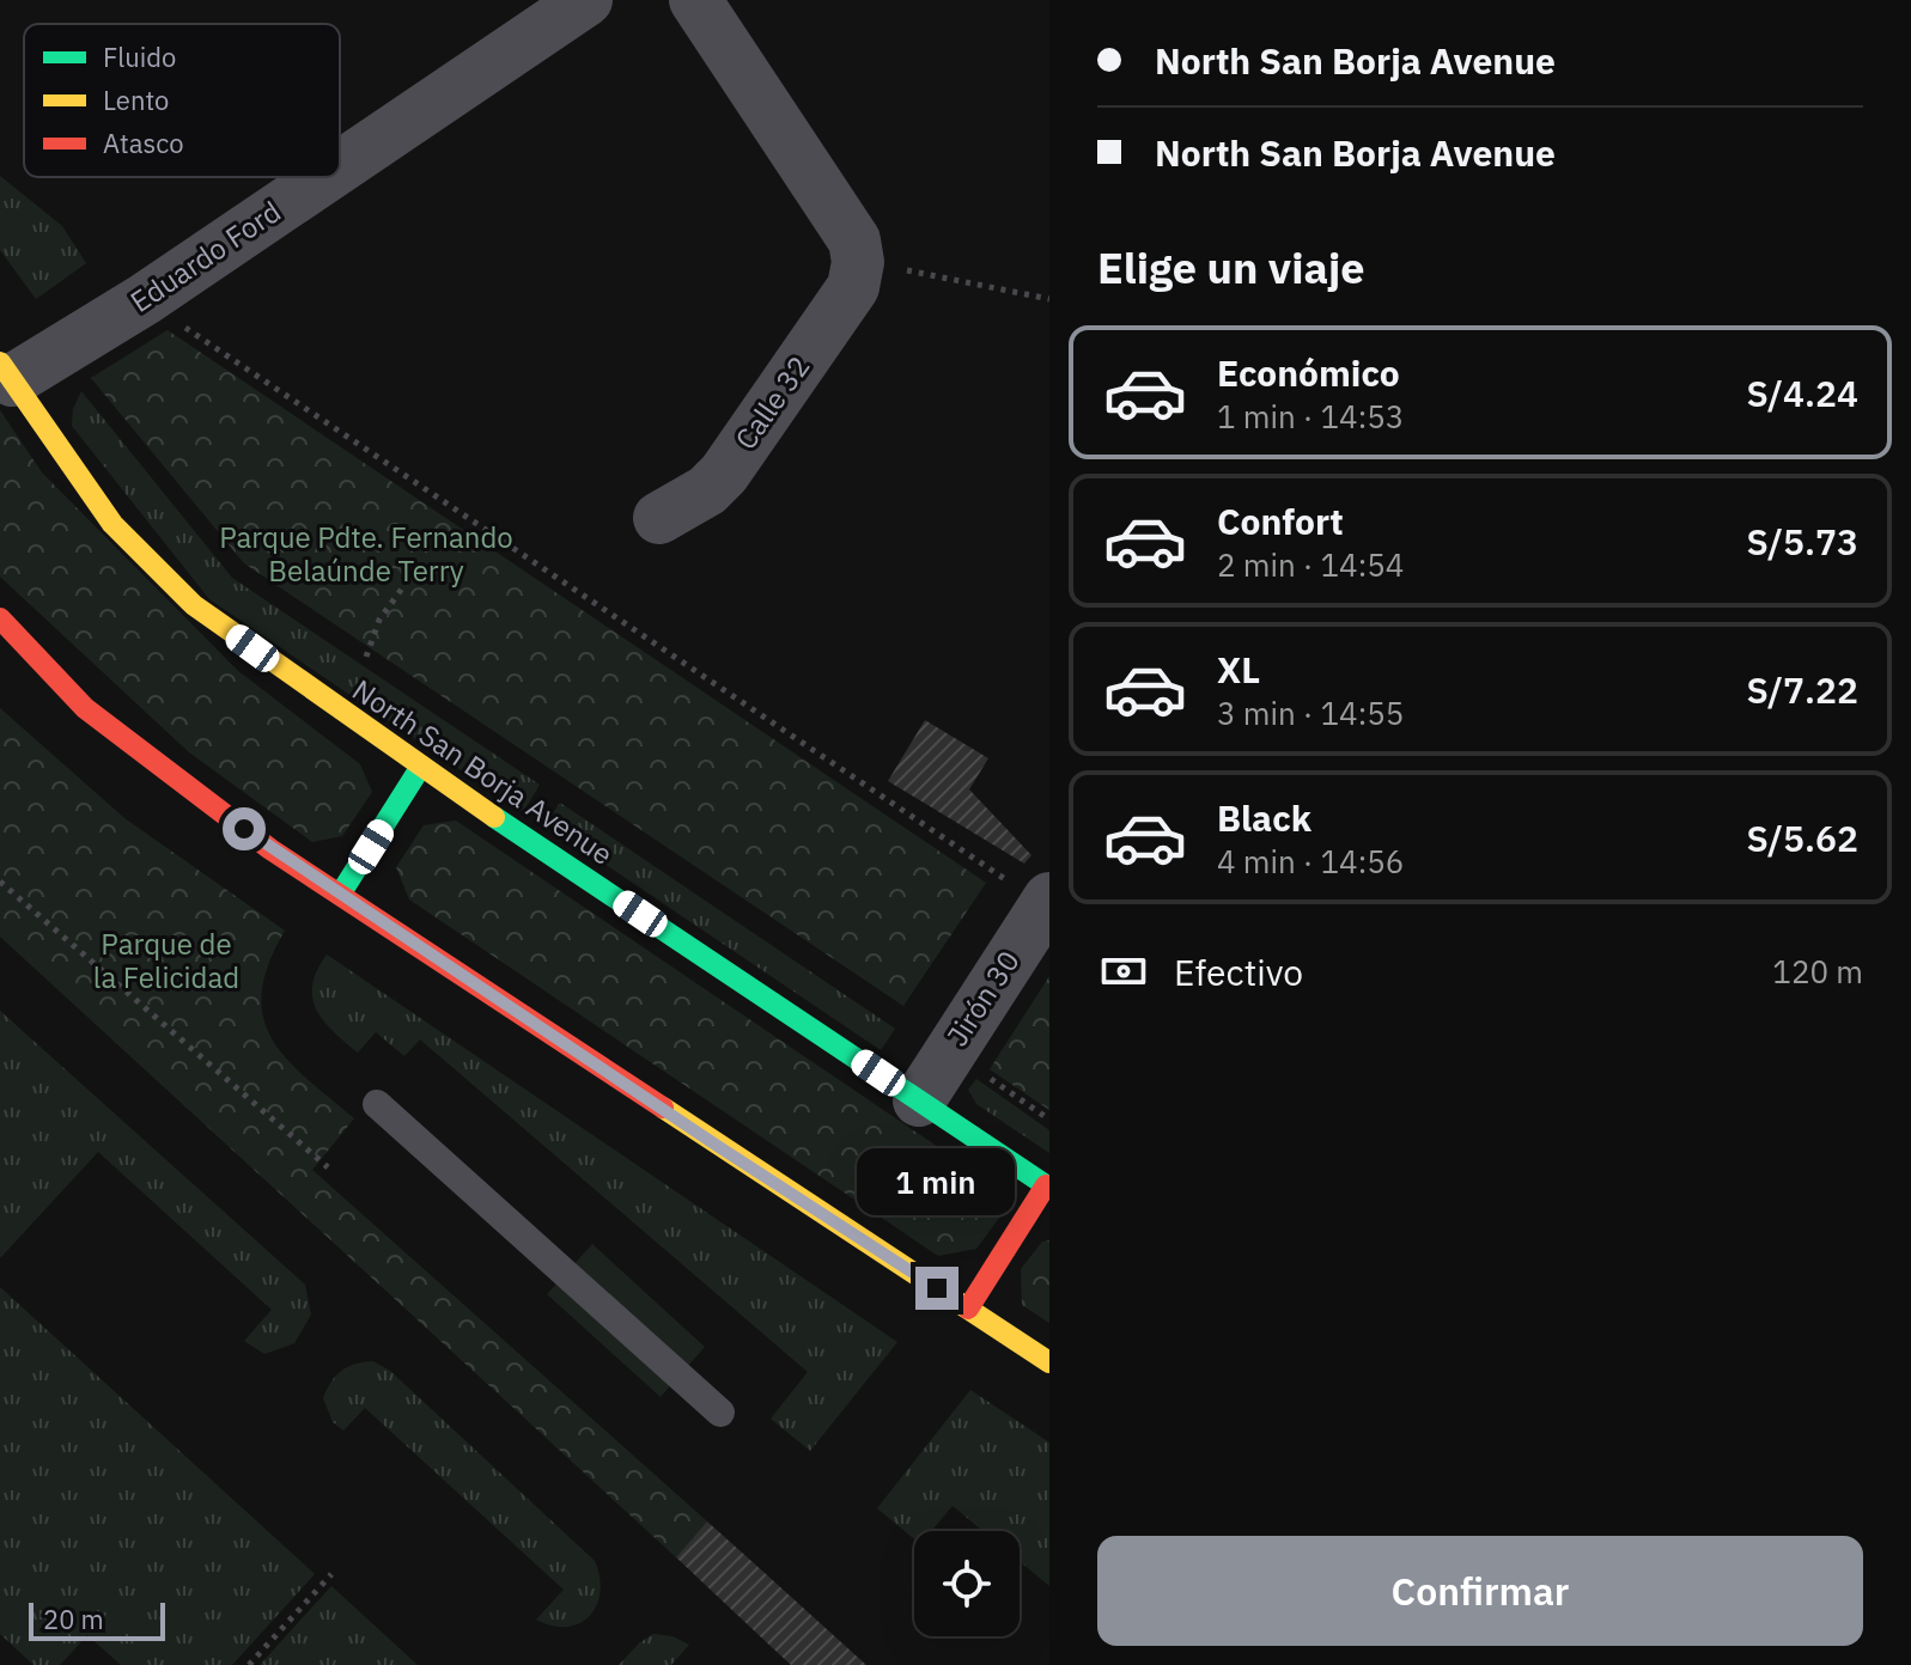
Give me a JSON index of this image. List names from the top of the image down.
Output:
{
  "streets": {
    "main road": ["North San Borja Avenue"],
    "street": ["Eduardo Ford", "Calle 32", "Jirón 30"]
  },
  "crossings": [
    ["Eduardo Ford", "North San Borja Avenue"],
    ["North San Borja Avenue", "Jirón 30"]
  ],
  "parks": ["Parque Pdte. Fernando Belaúnde Terry", "Parque de la Felicidad"],
  "legend": ["Fluido", "Lento", "Atasco"],
  "scale_bar": "20 m",
  "page": {
    "banner": ["North San Borja Avenue", "North San Borja Avenue"],
    "heading": "Elige un viaje",
    "list": [
      {
        "name": "Económico",
        "note": "1 min · 14:53",
        "value": "S/4.24"
      },
      {
        "name": "Confort",
        "note": "2 min · 14:54",
        "value": "S/5.73"
      },
      {
        "name": "XL",
        "note": "3 min · 14:55",
        "value": "S/7.22"
      },
      {
        "name": "Black",
        "note": "4 min · 14:56",
        "value": "S/5.62"
      }
    ],
    "pay": ["Efectivo", "120 m"],
    "bubble": "1 min",
    "buttons": "Confirmar",
    "scale": "20 m"
  }
}
